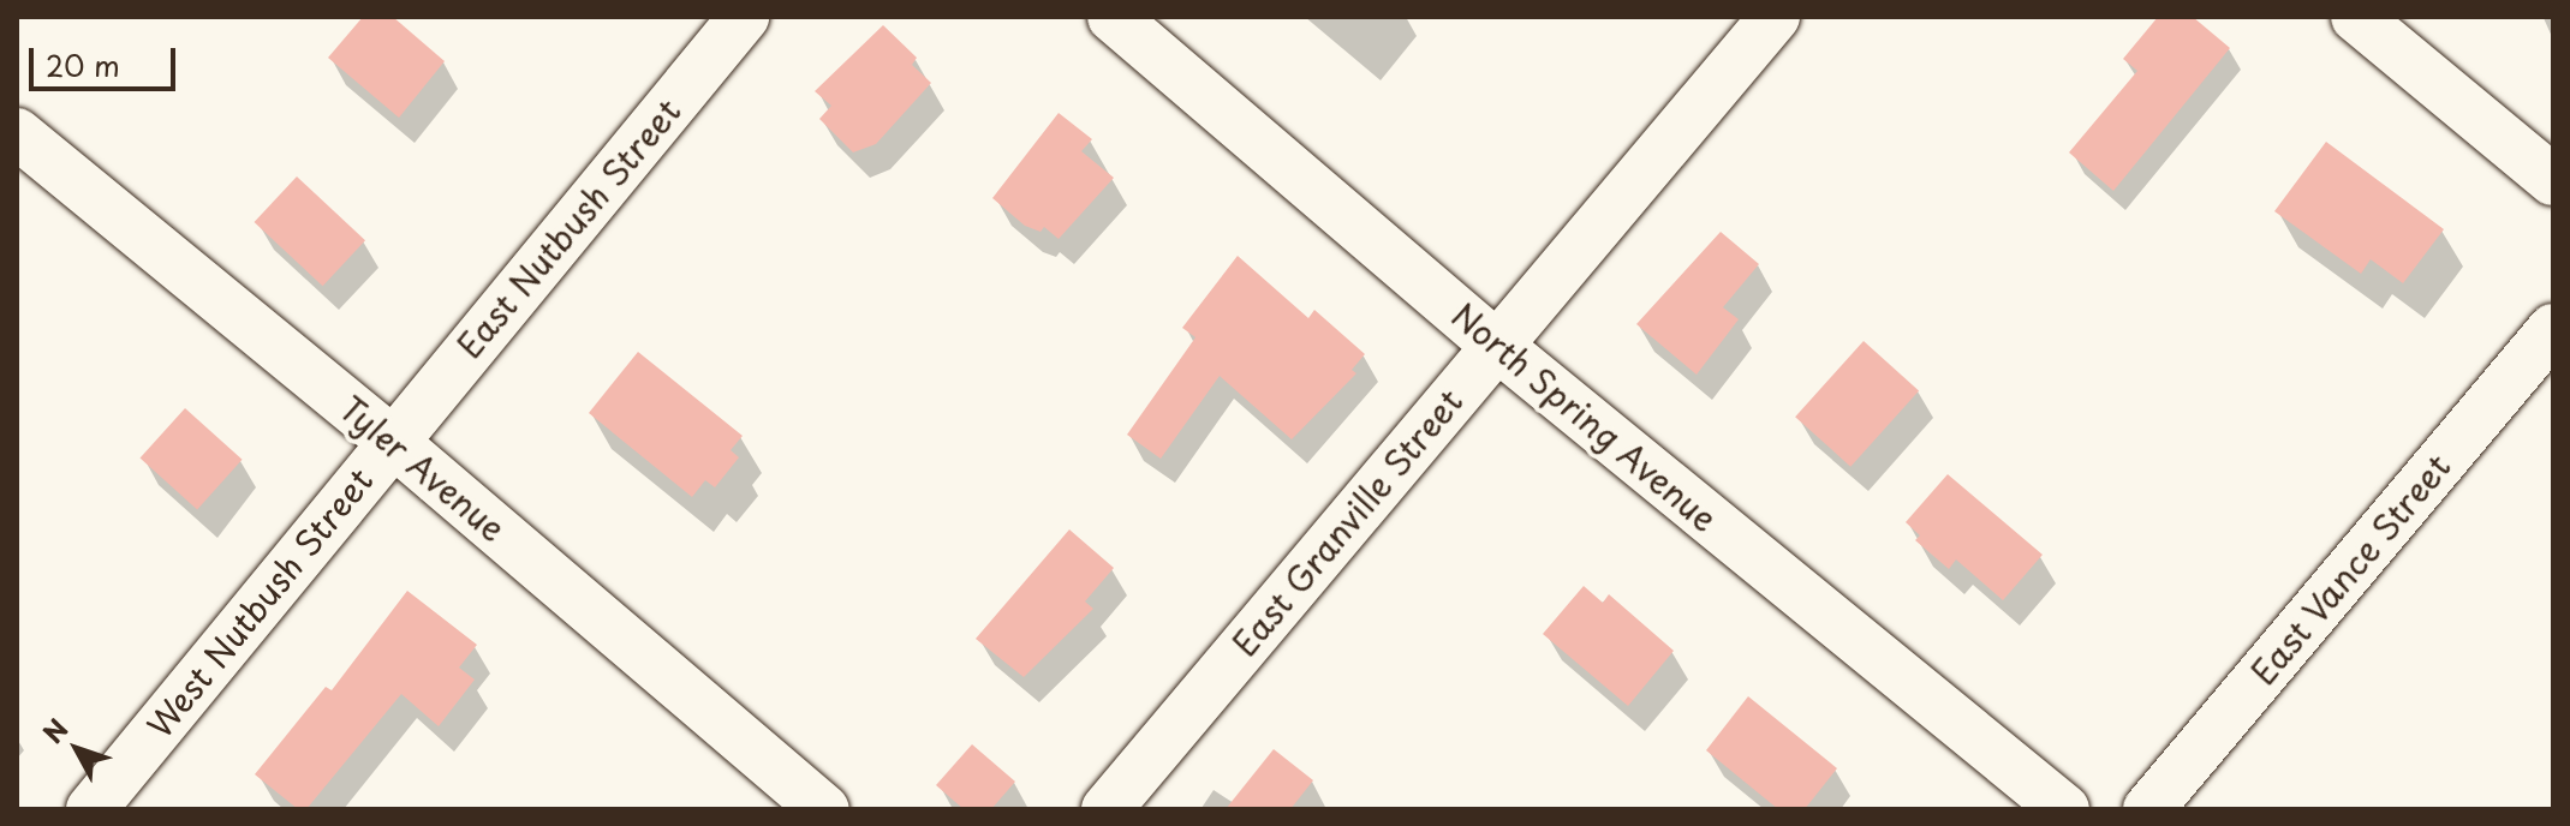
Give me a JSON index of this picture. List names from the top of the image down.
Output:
{
  "streets": {
    "street": [
      "East Nutbush Street",
      "North Spring Avenue",
      "Tyler Avenue",
      "East Granville Street",
      "East Vance Street",
      "West Nutbush Street"
    ]
  },
  "crossings": [
    ["East Nutbush Street", "Tyler Avenue"],
    ["East Nutbush Street", "West Nutbush Street"],
    ["North Spring Avenue", "East Granville Street"],
    ["Tyler Avenue", "West Nutbush Street"]
  ],
  "scale_bar": "20 m",
  "north": "top left"
}
